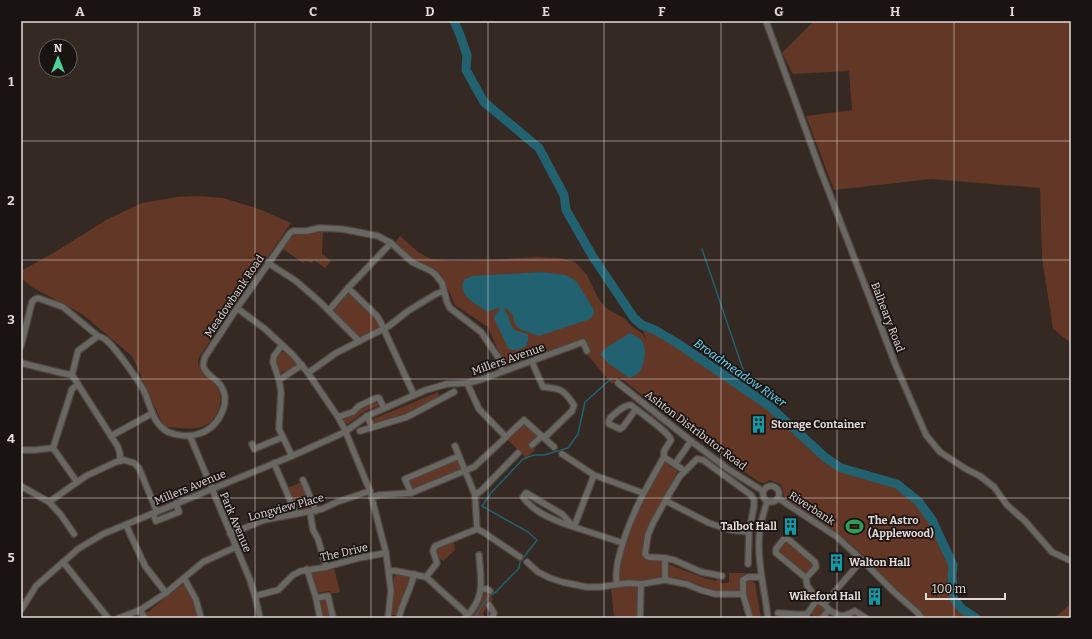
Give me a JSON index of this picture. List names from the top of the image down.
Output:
{
  "streets": {
    "street": [
      "Meadowbank Road",
      "Balheary Road",
      "Millers Avenue",
      "Ashton Distributor Road",
      "Longview Place",
      "Riverbank",
      "Park Avenue",
      "The Drive"
    ]
  },
  "crossings": [
    ["Meadowbank Road", "Millers Avenue"],
    ["Meadowbank Road", "Park Avenue"],
    ["Millers Avenue", "Park Avenue"],
    ["Ashton Distributor Road", "Riverbank"],
    ["Longview Place", "Park Avenue"]
  ],
  "water": ["Broadmeadow River"],
  "places": {
    "building": [
      "Storage Container",
      "Talbot Hall",
      "Walton Hall",
      "Wikeford Hall"
    ],
    "sports": ["The Astro (Applewood)"]
  },
  "scale_bar": "100 m",
  "north": "top",
  "grid": {
    "columns": [
      "A",
      "B",
      "C",
      "D",
      "E",
      "F",
      "G",
      "H",
      "I"
    ],
    "rows": [
      "1",
      "2",
      "3",
      "4",
      "5"
    ]
  }
}
